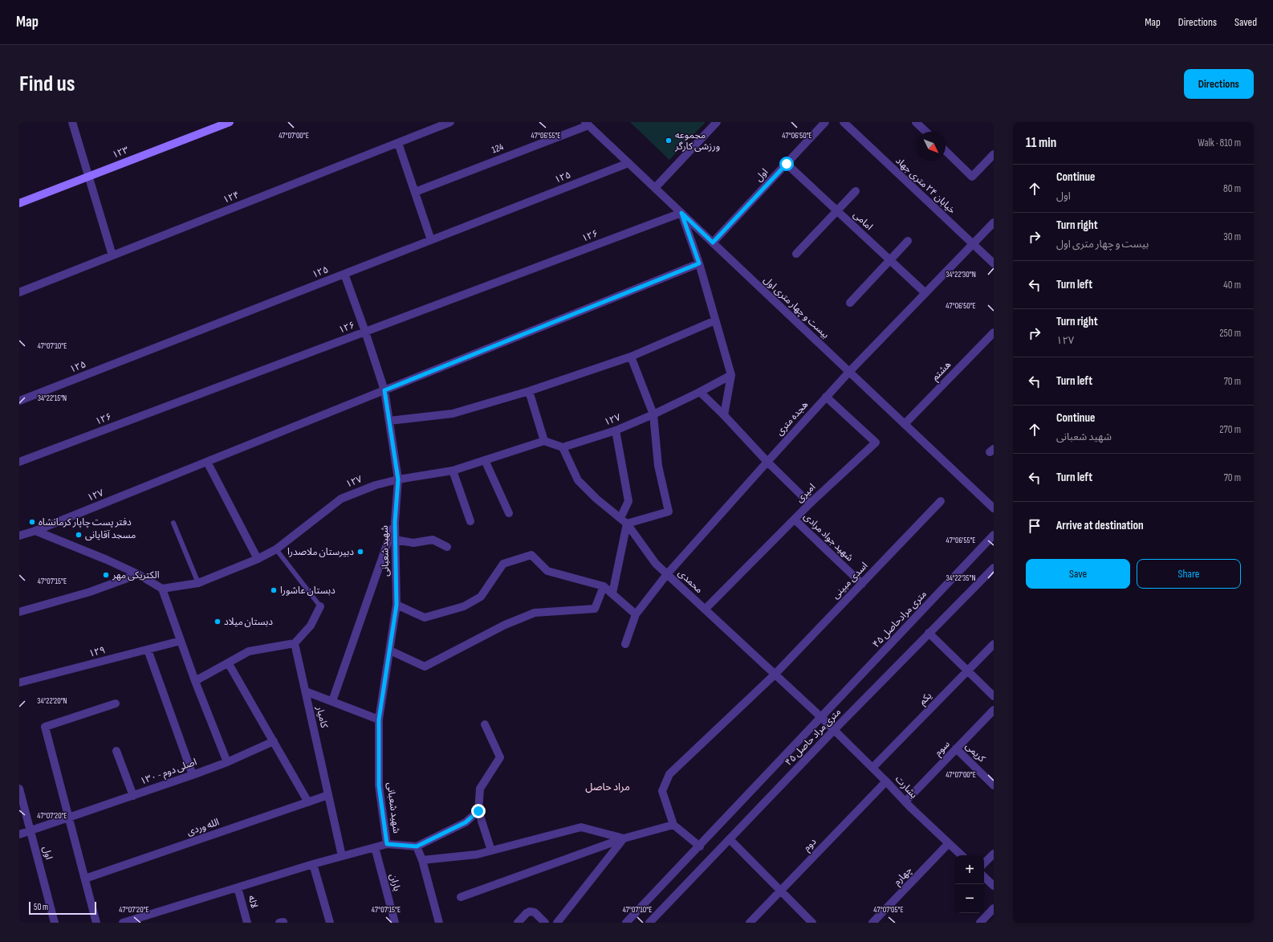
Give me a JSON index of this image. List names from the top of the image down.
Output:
{
  "streets": {
    "main road": ["۱۲۳"],
    "street": [
      "124",
      "اول",
      "۱۲۵",
      "خیابان ۲۴ متری جهاد",
      "۱۲۴",
      "امامی",
      "۱۲۶",
      "بیست و چهار متری اول",
      "هشتم",
      "هجده متری",
      "۱۲۷",
      "امیری",
      "شهید جواد مرادی",
      "شهید شعبانی",
      "اسدی مبینی",
      "محمدی",
      "۴۵ متری مرادحاصل",
      "۱۲۹",
      "یکم",
      "کامیار",
      "۴۵ متری مراد حاصل",
      "سوم",
      "کریمی",
      "اصلی دوم - ۱۳۰",
      "بشارت",
      "الله وردی",
      "دوم",
      "چهارم",
      "باران",
      "لاله"
    ]
  },
  "crossings": [
    ["124", "بیست و چهار متری اول"],
    ["اول", "امامی"],
    ["اول", "بیست و چهار متری اول"],
    ["اول", "اصلی دوم - ۱۳۰"],
    ["۱۲۵", "بیست و چهار متری اول"],
    ["۱۲۵", "شهید شعبانی"],
    ["خیابان ۲۴ متری جهاد", "هجده متری"],
    ["امامی", "هجده متری"],
    ["۱۲۶", "بیست و چهار متری اول"],
    ["۱۲۶", "شهید شعبانی"],
    ["بیست و چهار متری اول", "هشتم"],
    ["بیست و چهار متری اول", "هجده متری"],
    ["هجده متری", "امیری"],
    ["هجده متری", "محمدی"],
    ["۱۲۷", "شهید شعبانی"],
    ["۱۲۷", "محمدی"],
    ["امیری", "شهید جواد مرادی"],
    ["امیری", "محمدی"],
    ["شهید جواد مرادی", "اسدی مبینی"],
    ["شهید شعبانی", "کامیار"],
    ["شهید شعبانی", "باران"],
    ["شهید شعبانی", "لاله"],
    ["اسدی مبینی", "محمدی"],
    ["محمدی", "۴۵ متری مرادحاصل"],
    ["محمدی", "۴۵ متری مراد حاصل"],
    ["محمدی", "بشارت"],
    ["۴۵ متری مرادحاصل", "۴۵ متری مراد حاصل"],
    ["یکم", "بشارت"],
    ["کامیار", "الله وردی"],
    ["۴۵ متری مراد حاصل", "بشارت"],
    ["سوم", "کریمی"],
    ["سوم", "بشارت"],
    ["بشارت", "دوم"],
    ["بشارت", "چهارم"]
  ],
  "districts": ["مراد حاصل"],
  "places": [
    "مجموعه ورزشی کارگر",
    "دفتر پست چاپار کرمانشاه",
    "مسجد آقایانی",
    "دبیرستان ملاصدرا",
    "الکتریکی مهر",
    "دبستان عاشورا",
    "دبستان میلاد"
  ],
  "scale_bar": "50 m",
  "north": "bottom right",
  "page": {
    "header": "Map",
    "nav": ["Map", "Directions", "Saved"],
    "buttons": [
      "Directions",
      ["Save", "Share"]
    ],
    "title": "Find us",
    "heading": ["11 min", "Walk · 810 m"],
    "list": [
      ["Continue", "اول", "80 m"],
      ["Turn right", "بیست و چهار متری اول", "30 m"],
      ["Turn left", "40 m"],
      ["Turn right", "۱۲۷", "250 m"],
      ["Turn left", "70 m"],
      ["Continue", "شهید شعبانی", "270 m"],
      ["Turn left", "70 m"],
      "Arrive at destination"
    ],
    "map_buttons": ["+", "−"],
    "scale": "50 m"
  },
  "coordinates": [
    "47°06'55\"E",
    "47°06'50\"E",
    "47°07'00\"E",
    "34°22'30\"N",
    "47°07'10\"E",
    "34°22'15\"N",
    "34°22'35\"N",
    "47°07'15\"E",
    "34°22'20\"N",
    "47°07'20\"E",
    "47°07'05\"E"
  ]
}
